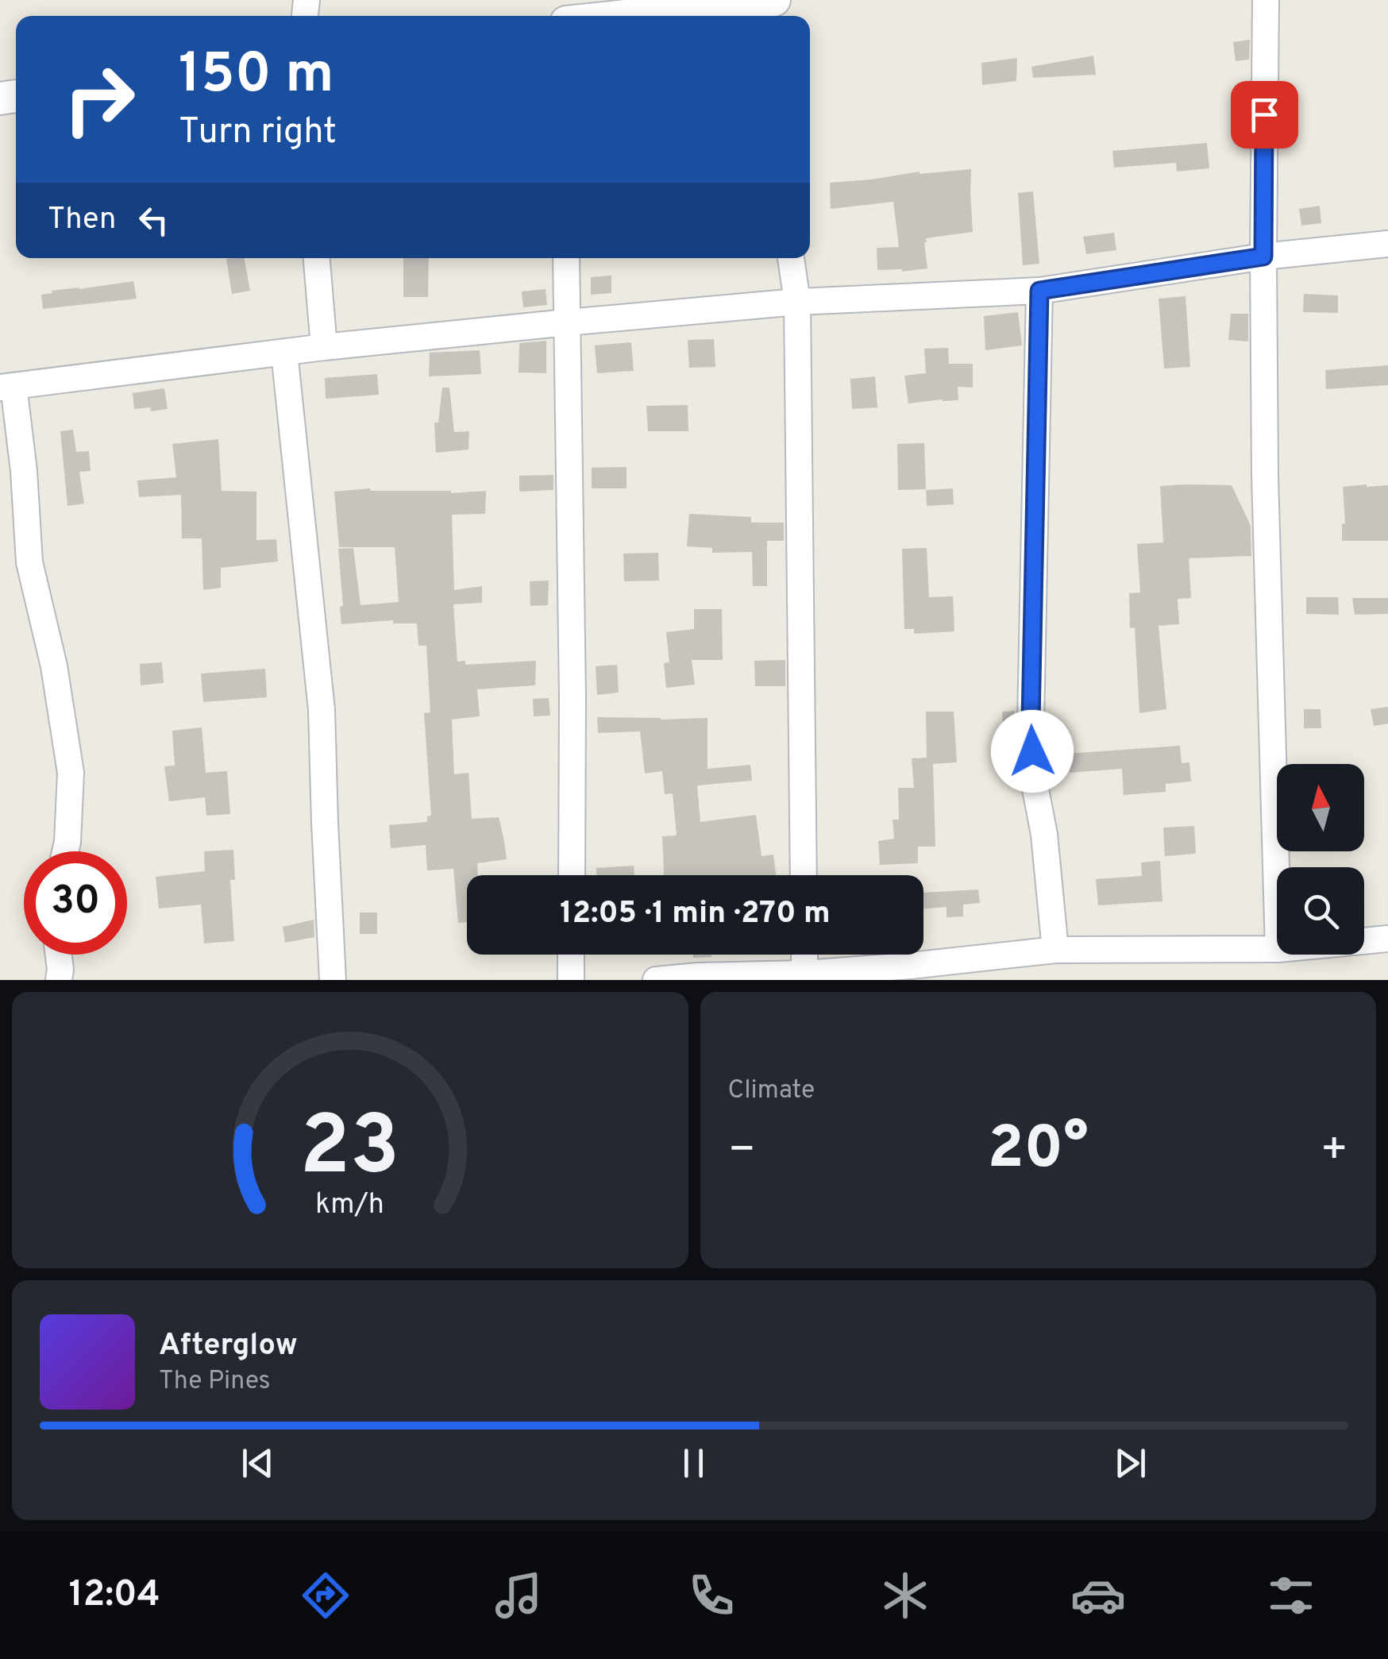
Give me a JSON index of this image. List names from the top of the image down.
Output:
{
  "north": "top",
  "page": {
    "turn": ["150 m", "Turn right"],
    "then": "Then",
    "limit": "30",
    "trip": "12:05 · 1 min · 270 m",
    "tile": "Climate",
    "heat": ["−", "20°", "+"],
    "song": ["Afterglow", "The Pines"],
    "tabs": "12:04",
    "gauge": ["23", "km/h"]
  }
}
